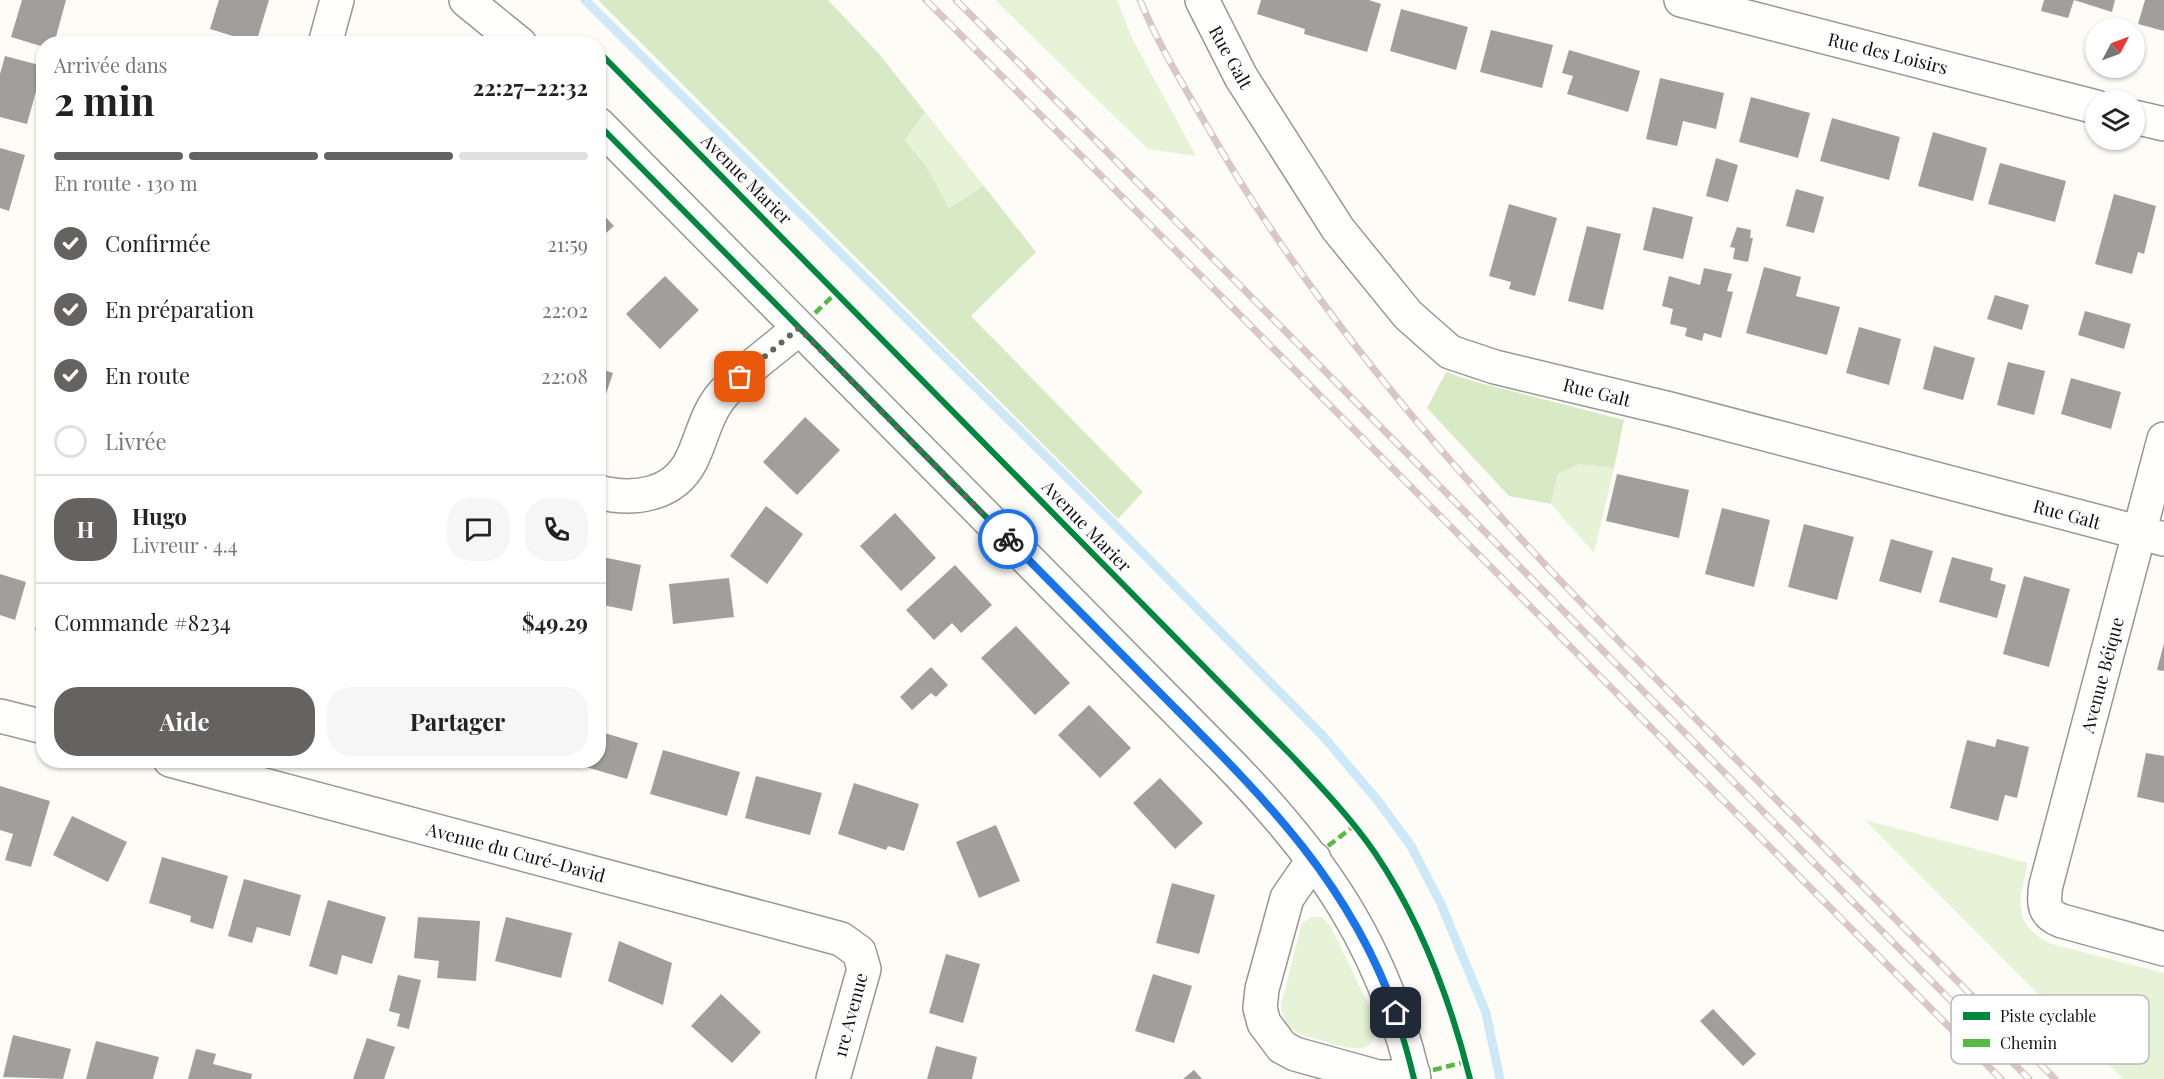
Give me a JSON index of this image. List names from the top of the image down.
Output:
{
  "streets": {
    "street": [
      "Rue des Loisirs",
      "Rue Galt",
      "Avenue Béique",
      "Avenue du Curé-David",
      "1re Avenue"
    ],
    "cycle path": ["Avenue Marier"]
  },
  "crossings": [
    ["Rue Galt", "Avenue Béique"],
    ["Avenue du Curé-David", "1re Avenue"]
  ],
  "legend": ["Piste cyclable", "Chemin"],
  "north": "top right",
  "page": {
    "heading": ["2 min", "Arrivée dans", "22:27–22:32"],
    "panel": [
      "Hugo",
      "Livreur · 4.4",
      "Commande #8234",
      "$49.29"
    ],
    "bar": "En route · 130 m",
    "list": [
      ["Confirmée", "21:59"],
      ["En préparation", "22:02"],
      ["En route", "22:08"],
      "Livrée"
    ],
    "round": "H",
    "buttons": ["Aide", "Partager"]
  }
}
